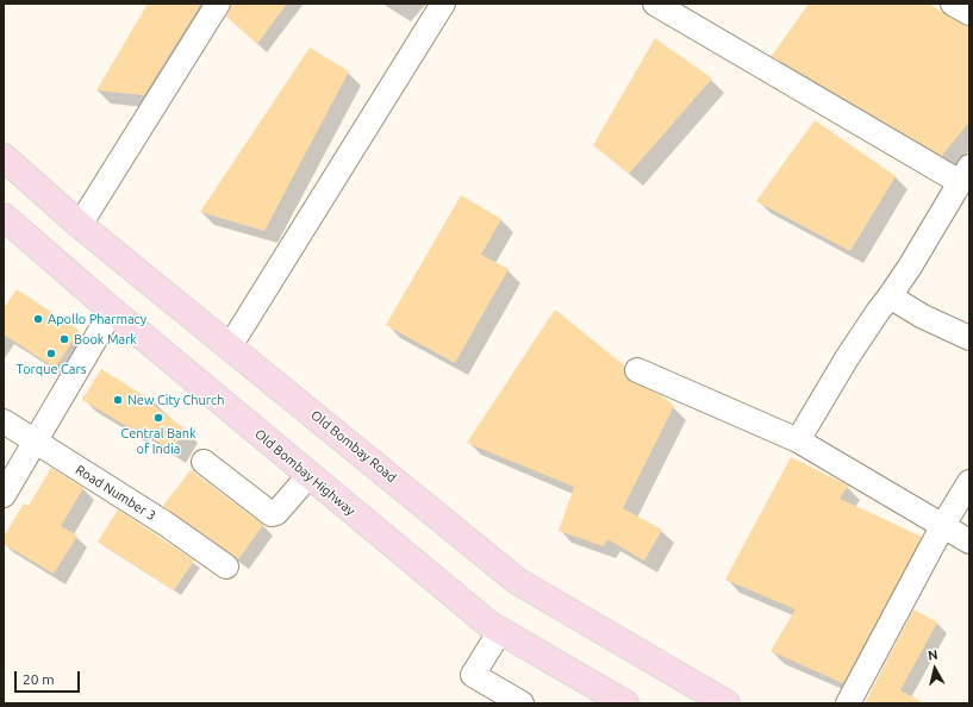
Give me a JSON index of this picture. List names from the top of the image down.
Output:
{
  "streets": {
    "main road": ["Old Bombay Road", "Old Bombay Highway"],
    "street": ["Road Number 3"]
  },
  "places": [
    "Apollo Pharmacy",
    "Book Mark",
    "Torque Cars",
    "New City Church",
    "Central Bank of India"
  ],
  "scale_bar": "20 m",
  "north": "top"
}
